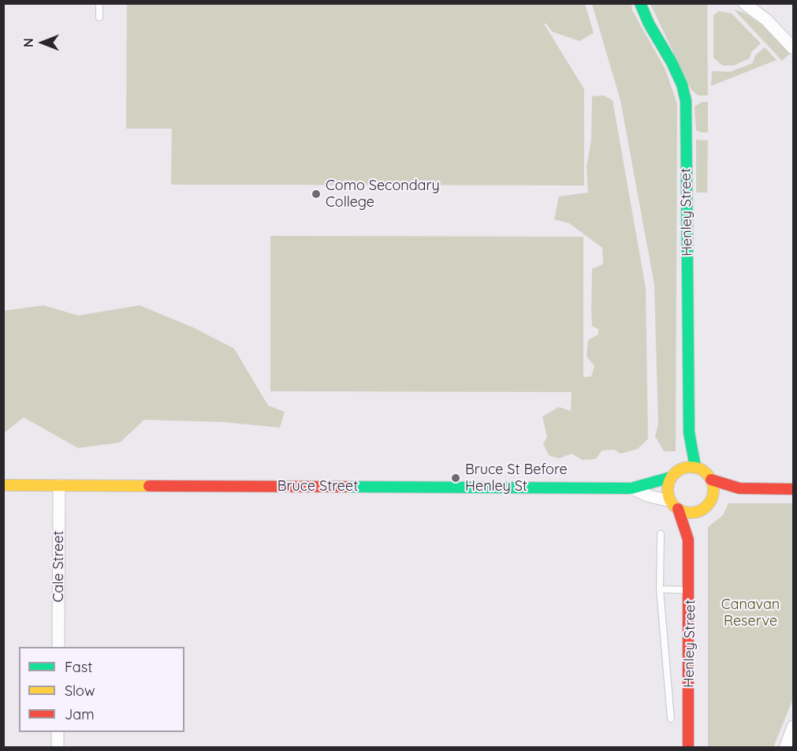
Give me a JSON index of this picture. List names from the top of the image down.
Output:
{
  "streets": {
    "street": ["Henley Street", "Bruce Street", "Cale Street"]
  },
  "crossings": [
    ["Henley Street", "Bruce Street"],
    ["Bruce Street", "Cale Street"]
  ],
  "parks": ["Canavan Reserve"],
  "places": ["Como Secondary College", "Bruce St Before Henley St"],
  "legend": ["Fast", "Slow", "Jam"],
  "north": "left"
}
